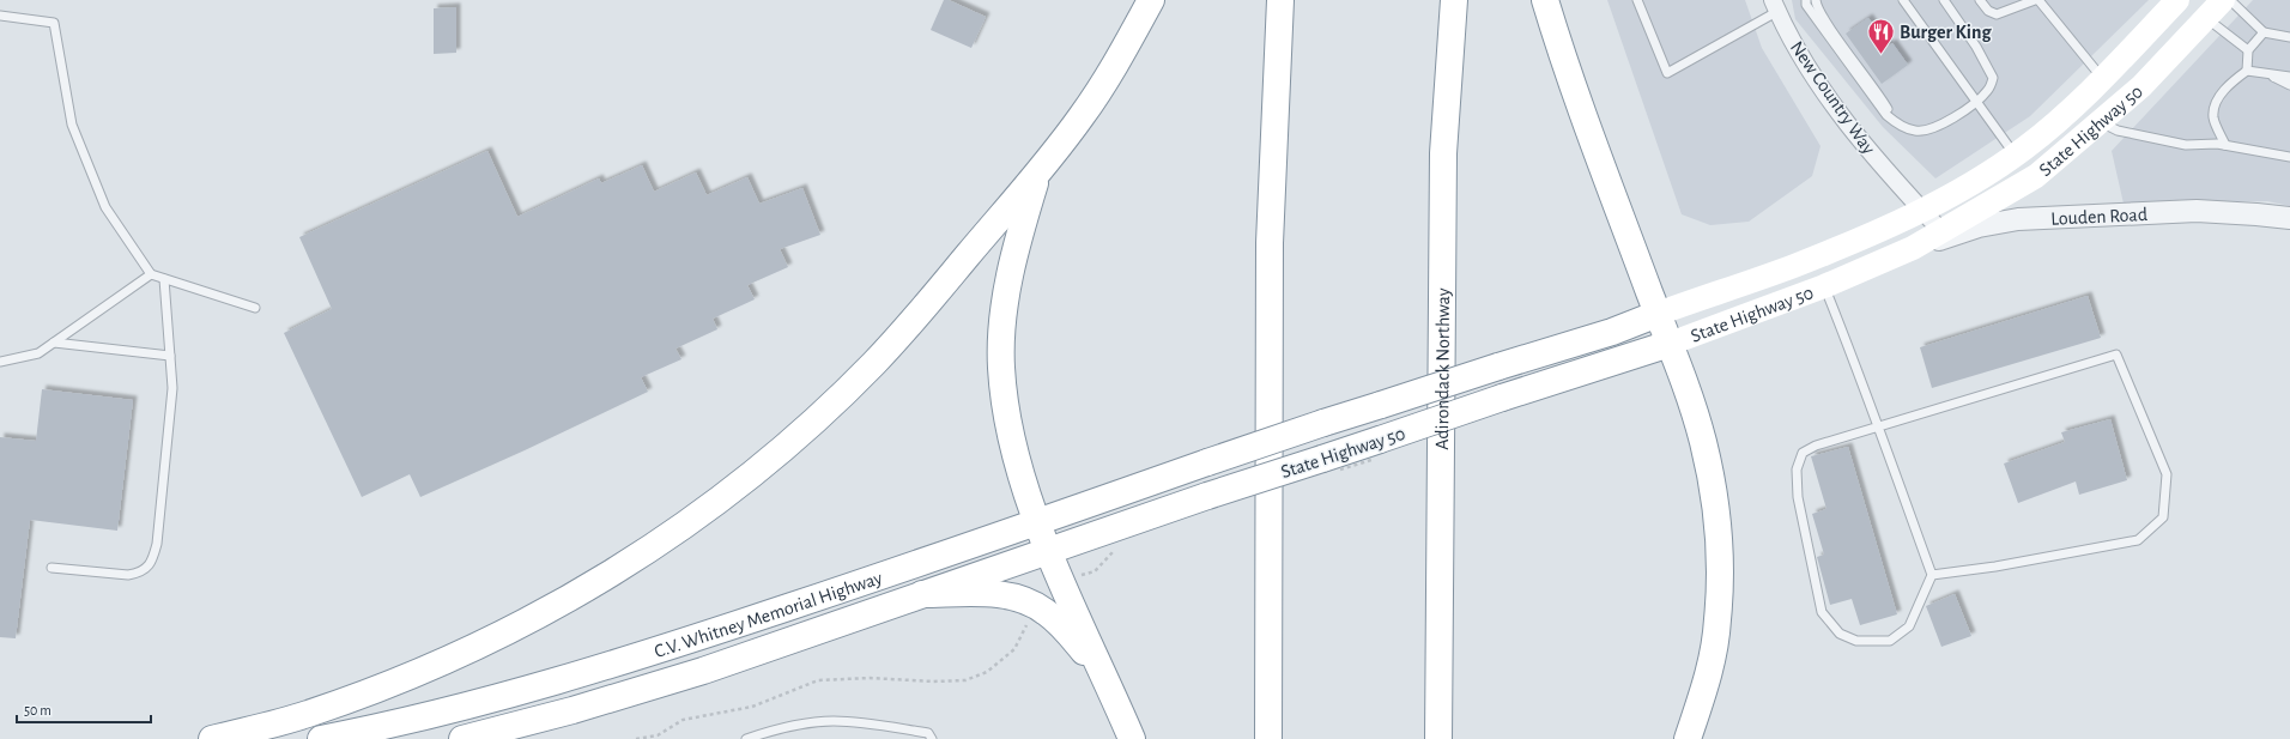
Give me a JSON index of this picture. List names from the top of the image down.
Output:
{
  "streets": {
    "highway": ["State Highway 50", "Adirondack Northway", "C.V. Whitney Memorial Highway"],
    "street": ["New Country Way", "Louden Road"]
  },
  "crossings": [
    ["New Country Way", "State Highway 50"],
    ["State Highway 50", "Louden Road"],
    ["State Highway 50", "C.V. Whitney Memorial Highway"]
  ],
  "places": {
    "restaurant": ["Burger King"]
  },
  "scale_bar": "50 m"
}
